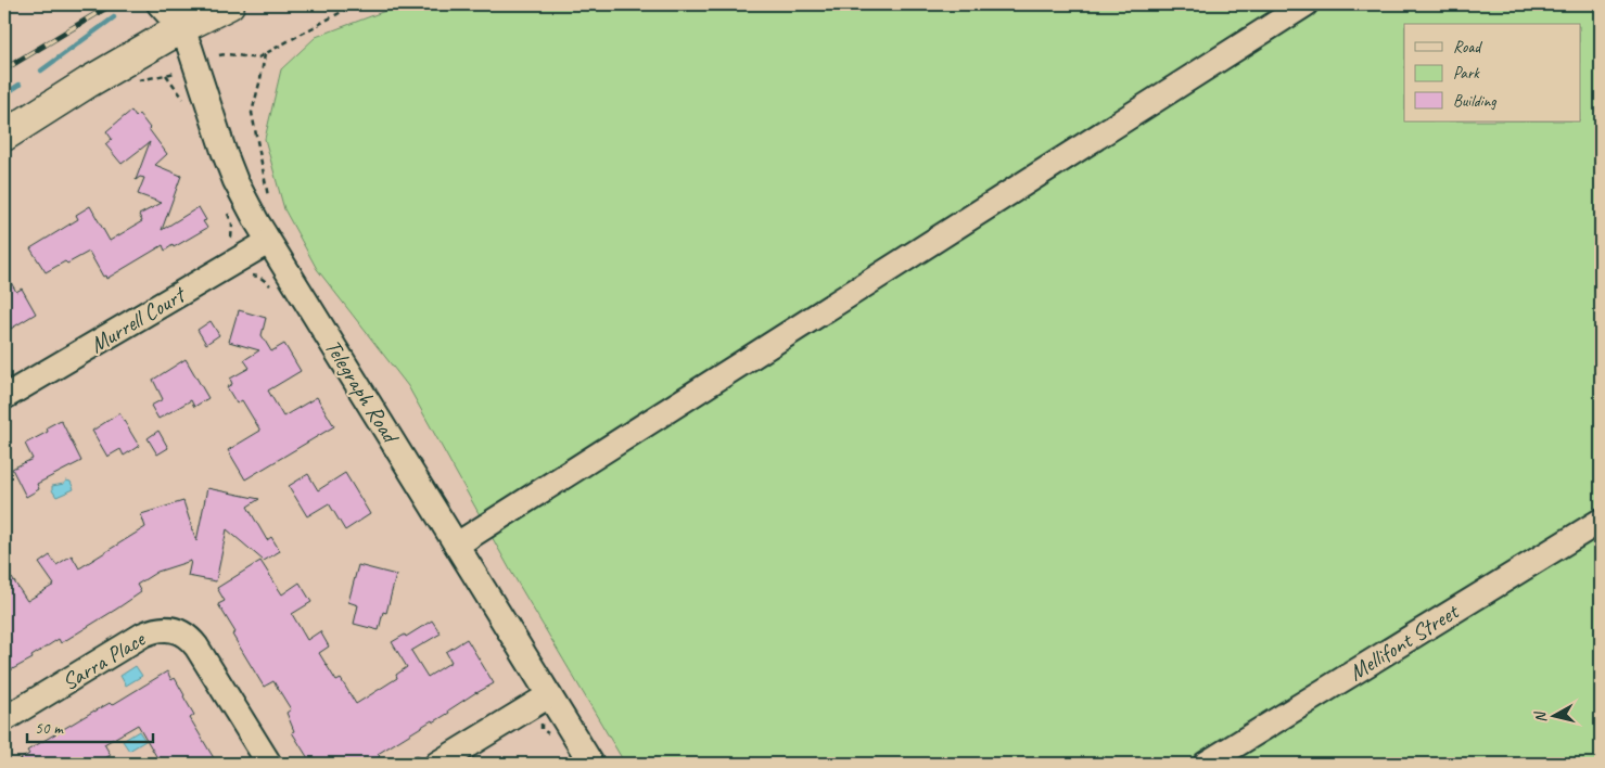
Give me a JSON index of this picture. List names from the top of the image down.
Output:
{
  "streets": {
    "street": [
      "Murrell Court",
      "Telegraph Road",
      "Mellifont Street",
      "Sarra Place"
    ]
  },
  "crossings": [
    ["Murrell Court", "Telegraph Road"]
  ],
  "legend": ["Road", "Park", "Building"],
  "scale_bar": "50 m",
  "north": "left"
}
